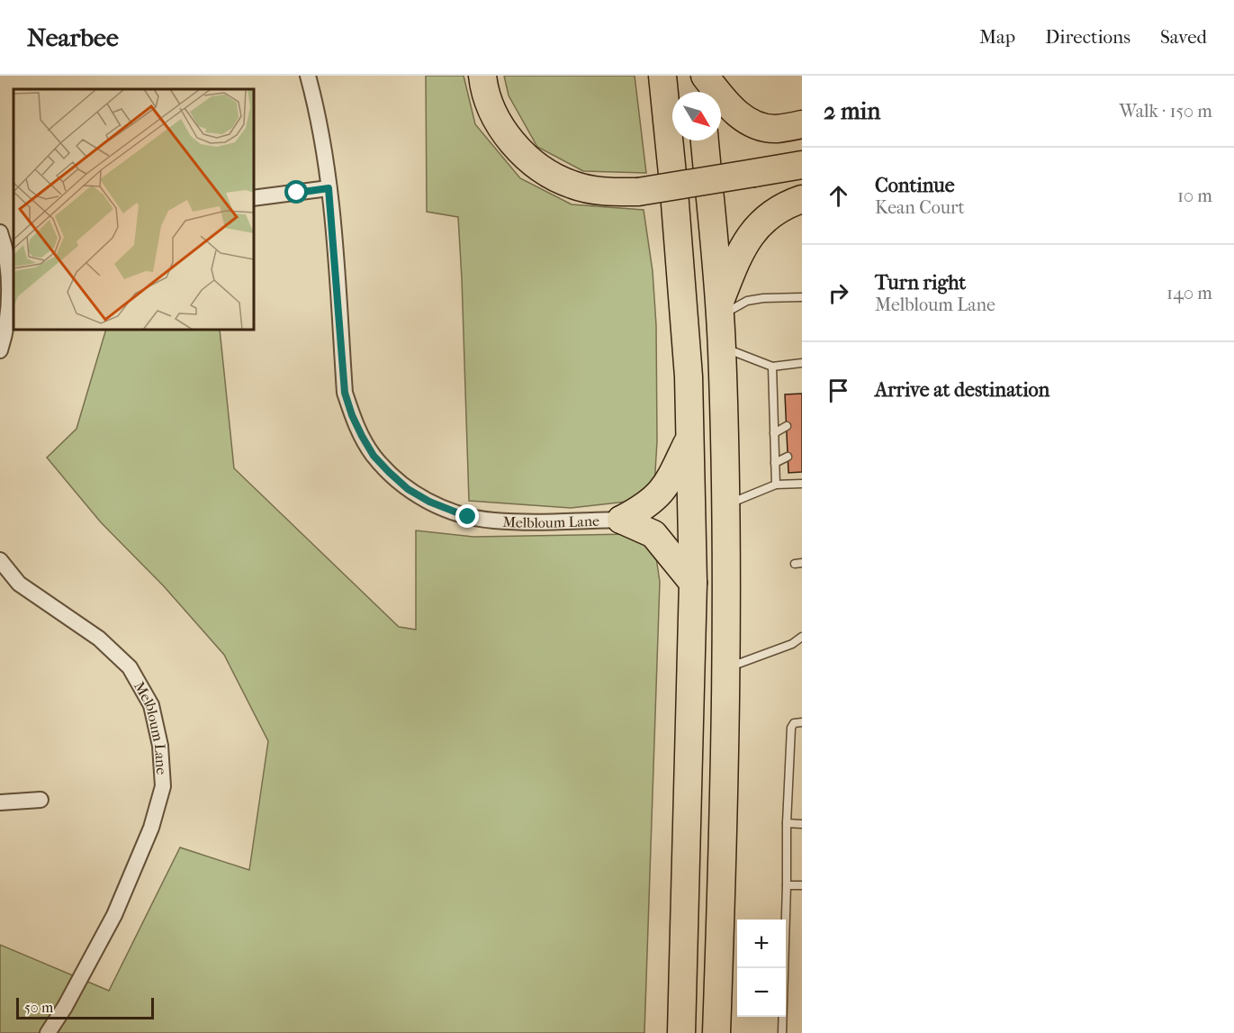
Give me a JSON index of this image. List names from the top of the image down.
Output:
{
  "streets": {
    "street": ["Melbloum Lane"]
  },
  "scale_bar": "50 m",
  "north": "bottom right",
  "page": {
    "header": "Nearbee",
    "nav": ["Map", "Directions", "Saved"],
    "heading": ["2 min", "Walk · 150 m"],
    "list": [
      ["Continue", "Kean Court", "10 m"],
      ["Turn right", "Melbloum Lane", "140 m"],
      "Arrive at destination"
    ],
    "map_buttons": ["+", "−"],
    "scale": "50 m"
  }
}
